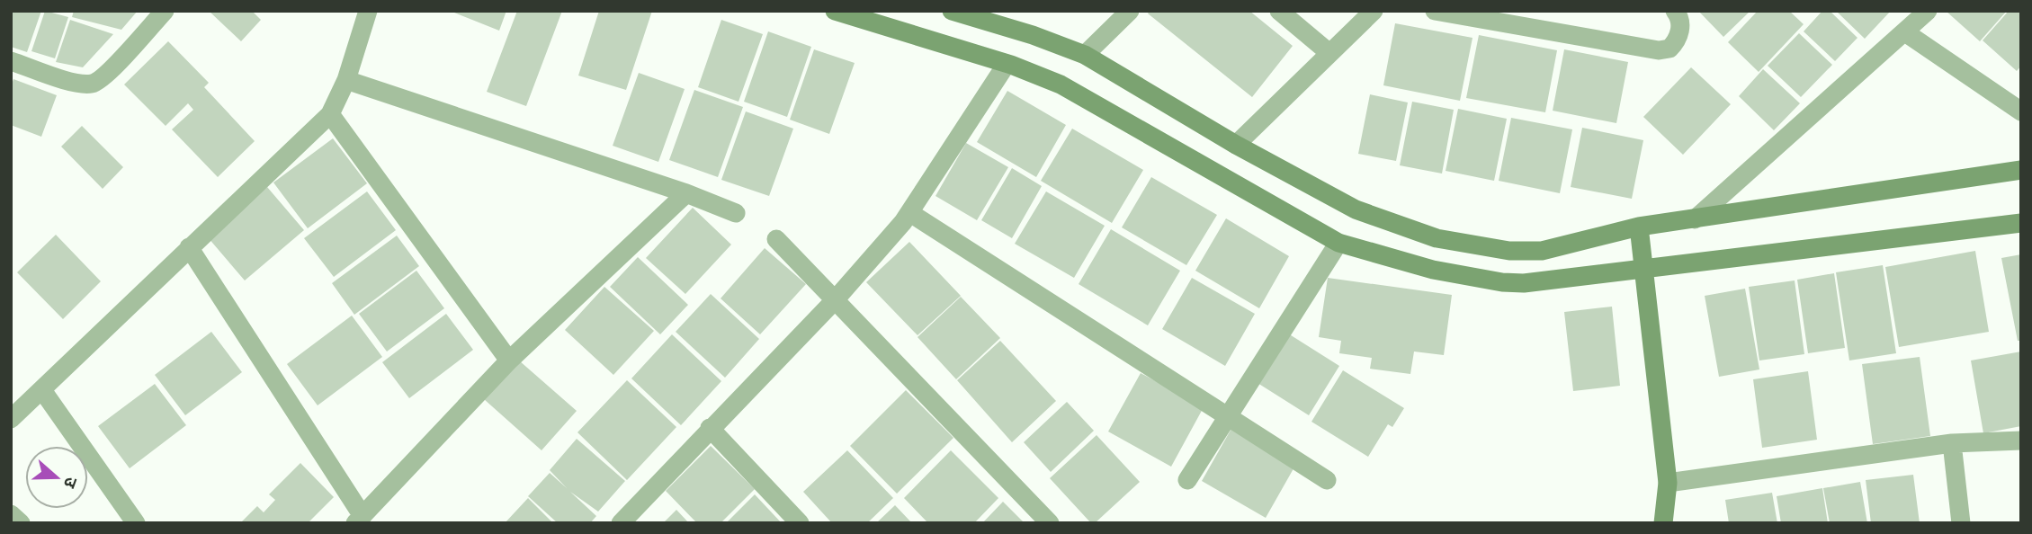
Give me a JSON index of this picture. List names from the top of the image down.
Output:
{
  "north": "right"
}
